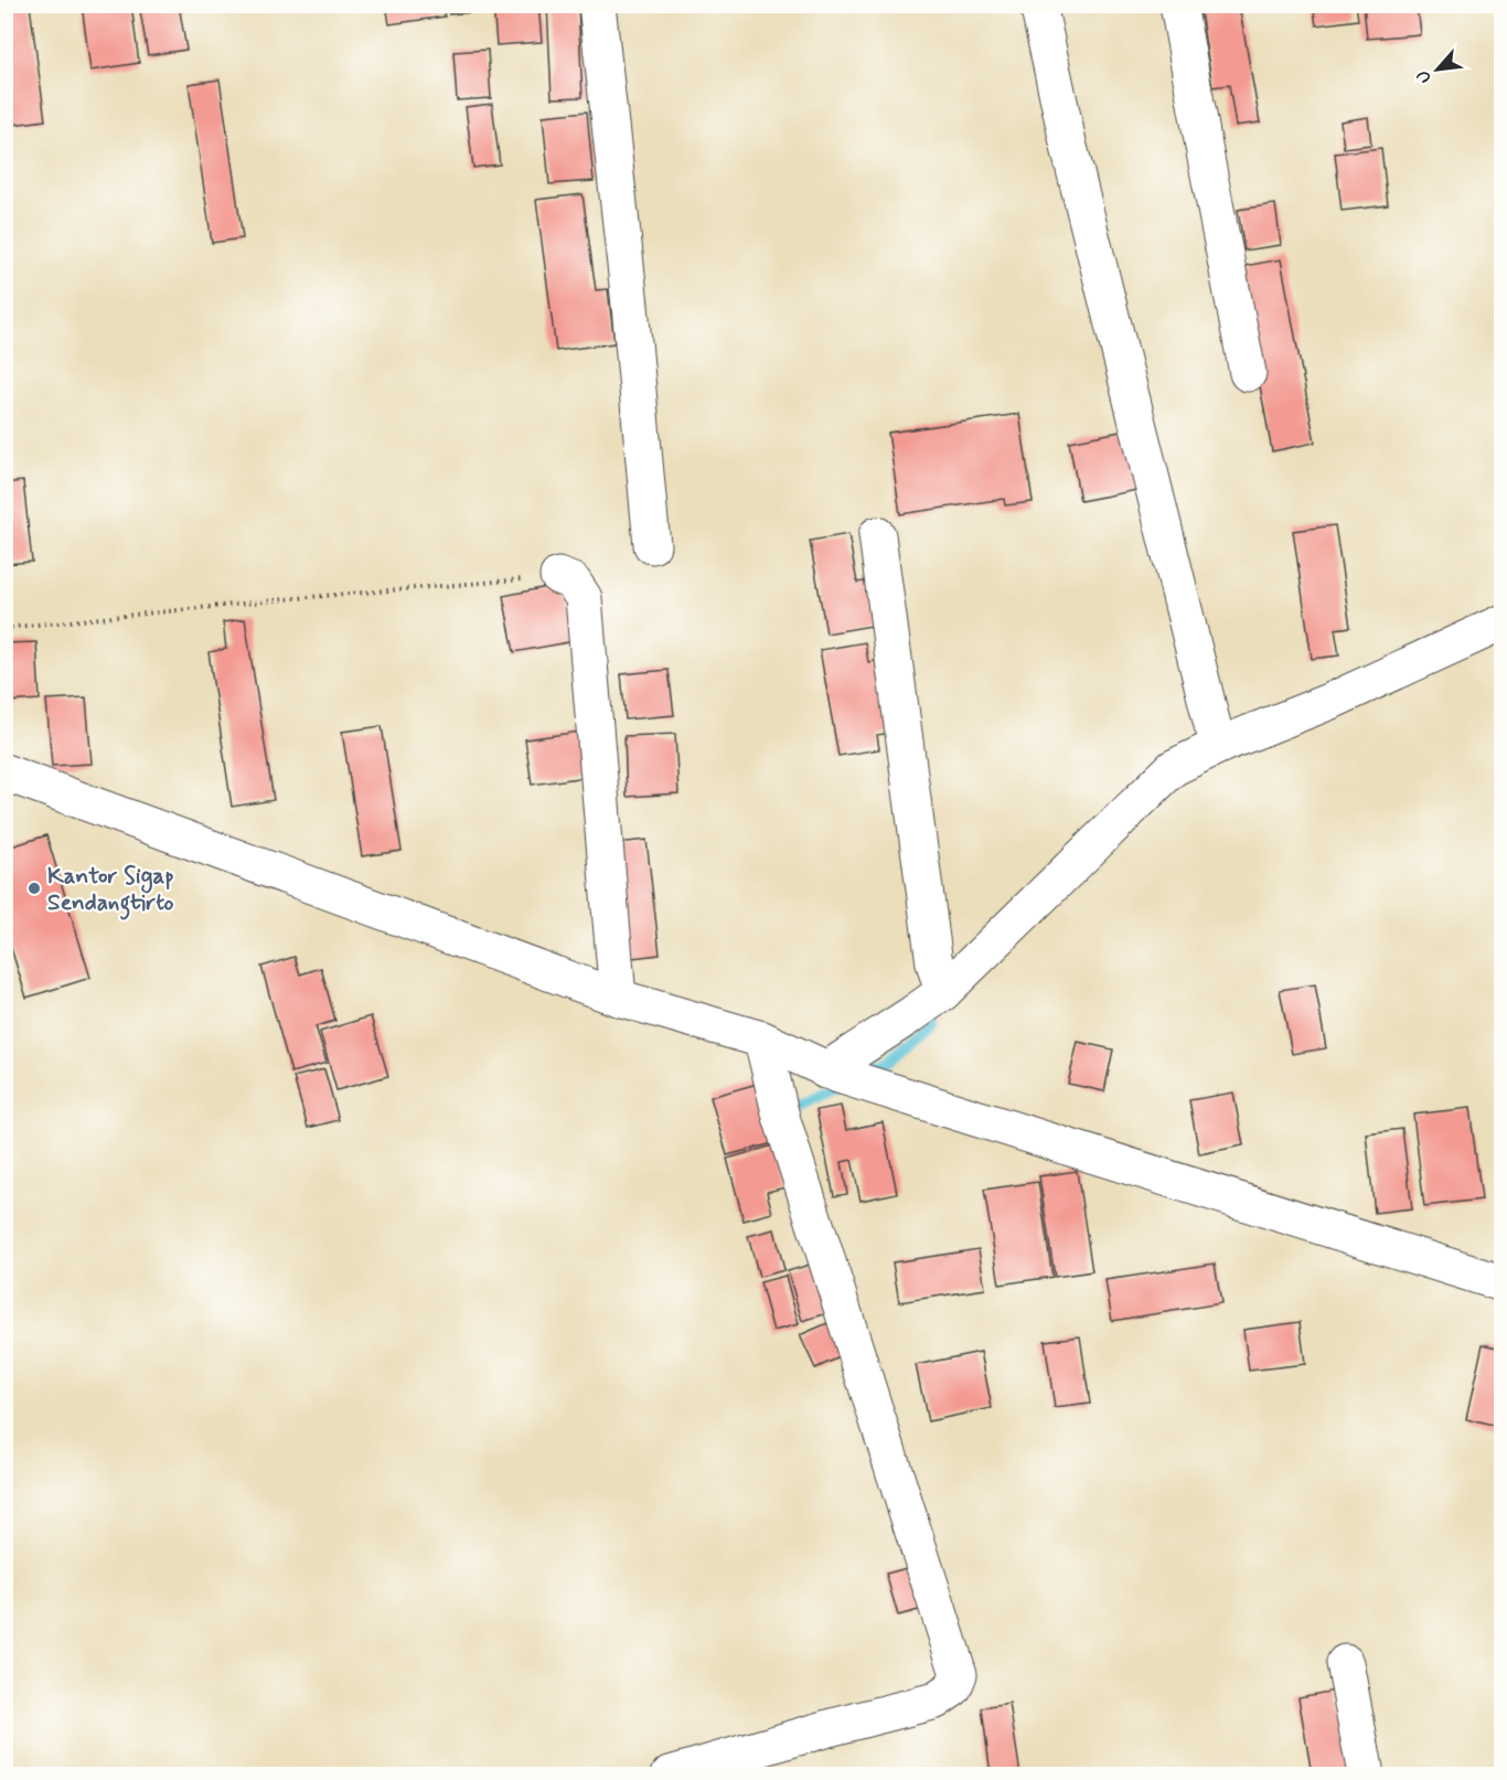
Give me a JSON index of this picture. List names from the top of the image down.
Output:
{
  "places": ["Kantor Sigap Sendangtirto"],
  "north": "bottom left"
}
